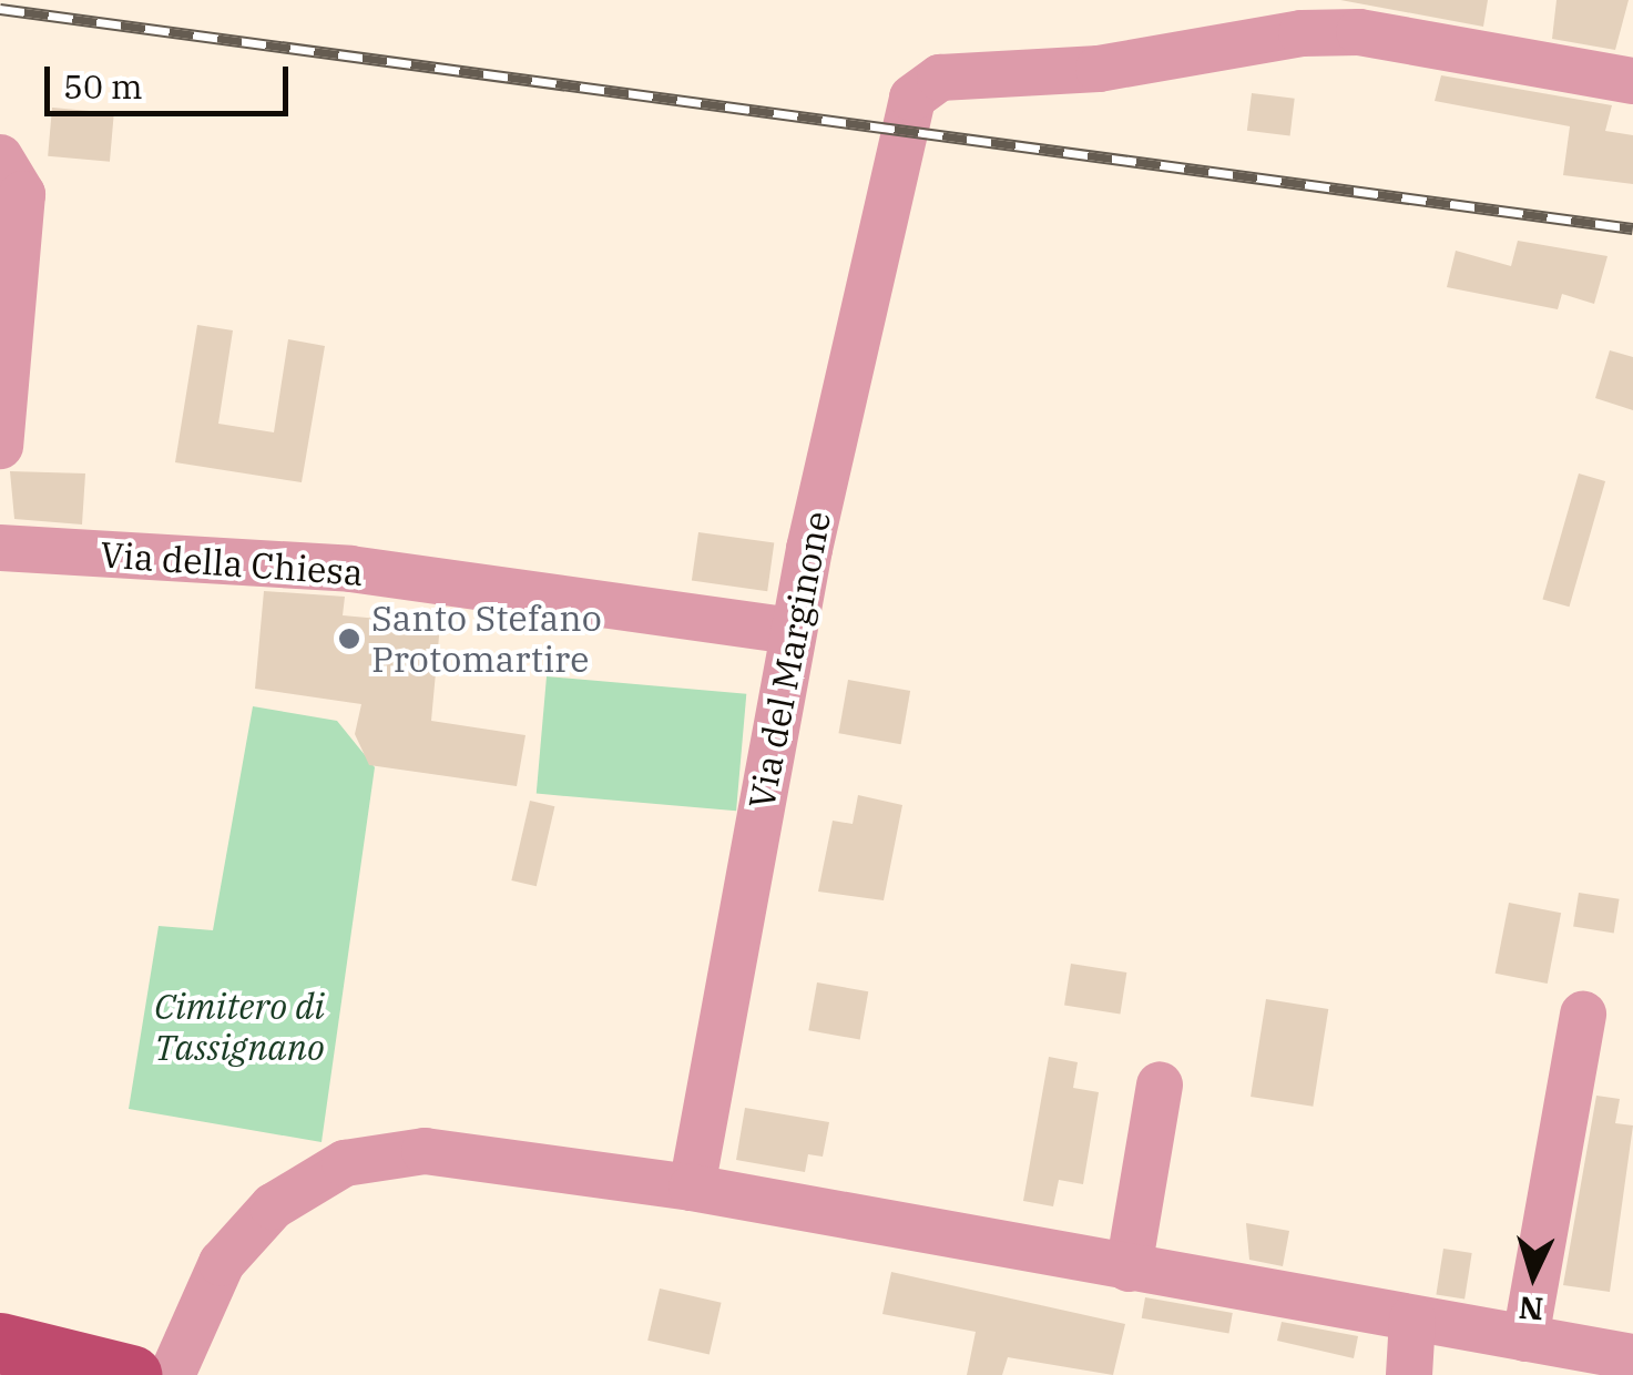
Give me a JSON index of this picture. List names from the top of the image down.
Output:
{
  "streets": {
    "street": ["Via della Chiesa", "Via del Marginone"]
  },
  "crossings": [
    ["Via della Chiesa", "Via del Marginone"]
  ],
  "parks": ["Cimitero di Tassignano"],
  "places": ["Santo Stefano Protomartire"],
  "scale_bar": "50 m",
  "north": "bottom"
}
